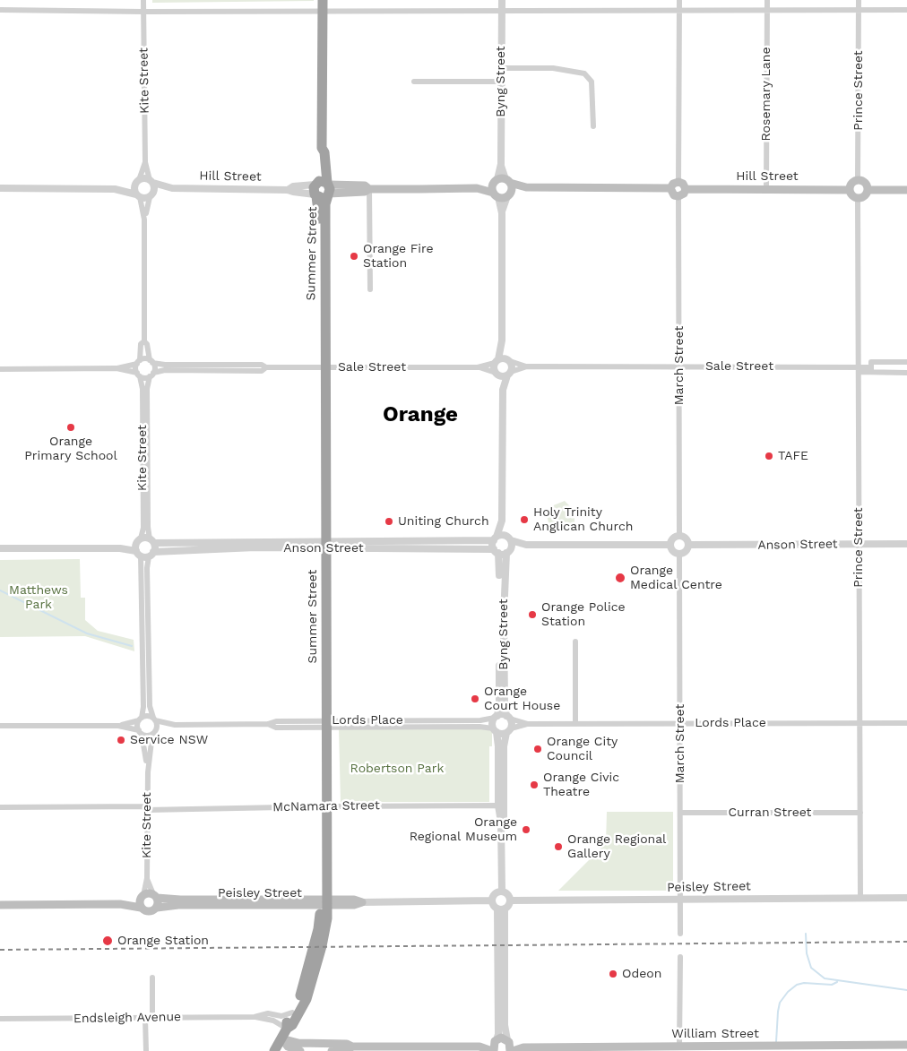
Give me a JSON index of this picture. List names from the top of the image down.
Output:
{
  "streets": {
    "highway": ["Summer Street"],
    "main road": ["Hill Street", "Peisley Street", "William Street"],
    "street": [
      "Kite Street",
      "Byng Street",
      "Prince Street",
      "Rosemary Lane",
      "March Street",
      "Sale Street",
      "Anson Street",
      "Lords Place",
      "McNamara Street",
      "Curran Street",
      "Endsleigh Avenue"
    ]
  },
  "crossings": [
    ["Kite Street", "Hill Street"],
    ["Kite Street", "Sale Street"],
    ["Kite Street", "Anson Street"],
    ["Kite Street", "Lords Place"],
    ["Kite Street", "McNamara Street"],
    ["Kite Street", "Peisley Street"],
    ["Byng Street", "Hill Street"],
    ["Byng Street", "Anson Street"],
    ["Byng Street", "Lords Place"],
    ["Prince Street", "Hill Street"],
    ["Prince Street", "Sale Street"],
    ["Prince Street", "Anson Street"],
    ["Prince Street", "Lords Place"],
    ["Prince Street", "Curran Street"],
    ["Prince Street", "Peisley Street"],
    ["Rosemary Lane", "Hill Street"],
    ["Hill Street", "Summer Street"],
    ["Hill Street", "March Street"],
    ["Summer Street", "Sale Street"],
    ["Summer Street", "Anson Street"],
    ["Summer Street", "Lords Place"],
    ["Summer Street", "McNamara Street"],
    ["Summer Street", "Peisley Street"],
    ["Summer Street", "Endsleigh Avenue"],
    ["March Street", "Sale Street"],
    ["March Street", "Anson Street"],
    ["March Street", "Lords Place"],
    ["March Street", "Curran Street"],
    ["March Street", "Peisley Street"]
  ],
  "districts": ["Orange"],
  "parks": ["Matthews Park", "Robertson Park"],
  "places": [
    "Orange Fire Station",
    "Orange Primary School",
    "TAFE",
    "Holy Trinity Anglican Church",
    "Uniting Church",
    "Orange Medical Centre",
    "Orange Police Station",
    "Orange Court House",
    "Service NSW",
    "Orange City Council",
    "Orange Civic Theatre",
    "Orange Regional Museum",
    "Orange Regional Gallery",
    "Orange Station",
    "Odeon"
  ]
}
